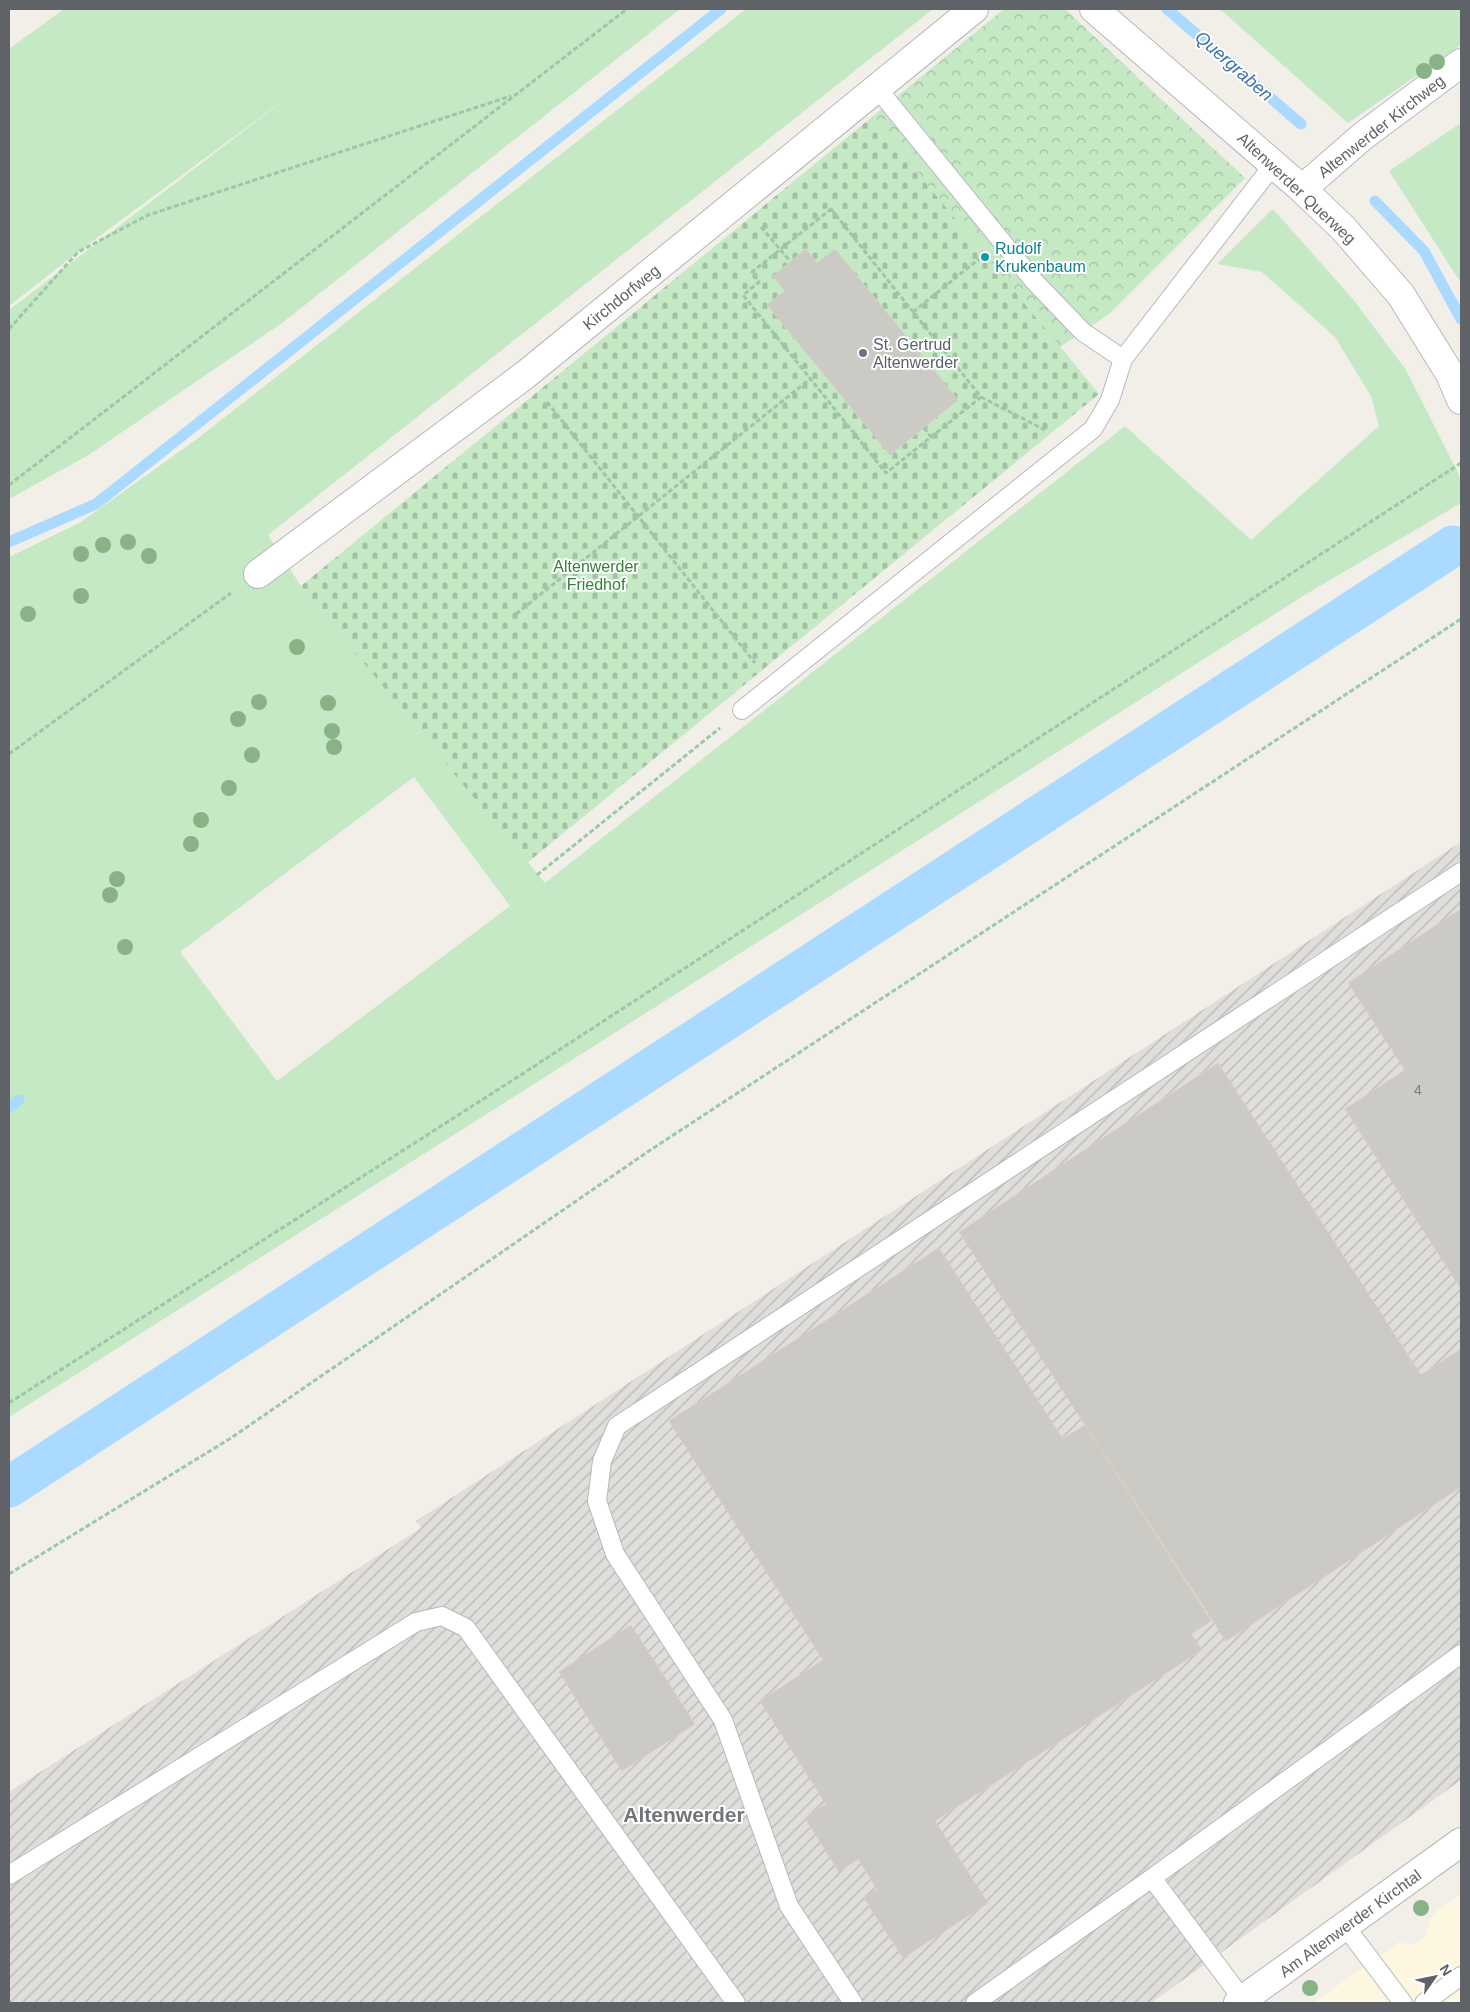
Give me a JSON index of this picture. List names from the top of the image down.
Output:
{
  "streets": {
    "street": [
      "Altenwerder Kirchweg",
      "Altenwerder Querweg",
      "Kirchdorfweg",
      "Am Altenwerder Kirchtal"
    ]
  },
  "crossings": [
    ["Altenwerder Kirchweg", "Altenwerder Querweg"]
  ],
  "districts": ["Altenwerder"],
  "water": ["Quergraben"],
  "parks": ["Altenwerder Friedhof"],
  "places": ["Rudolf Krukenbaum", "St. Gertrud Altenwerder"],
  "house_numbers": ["4"],
  "north": "top right"
}
